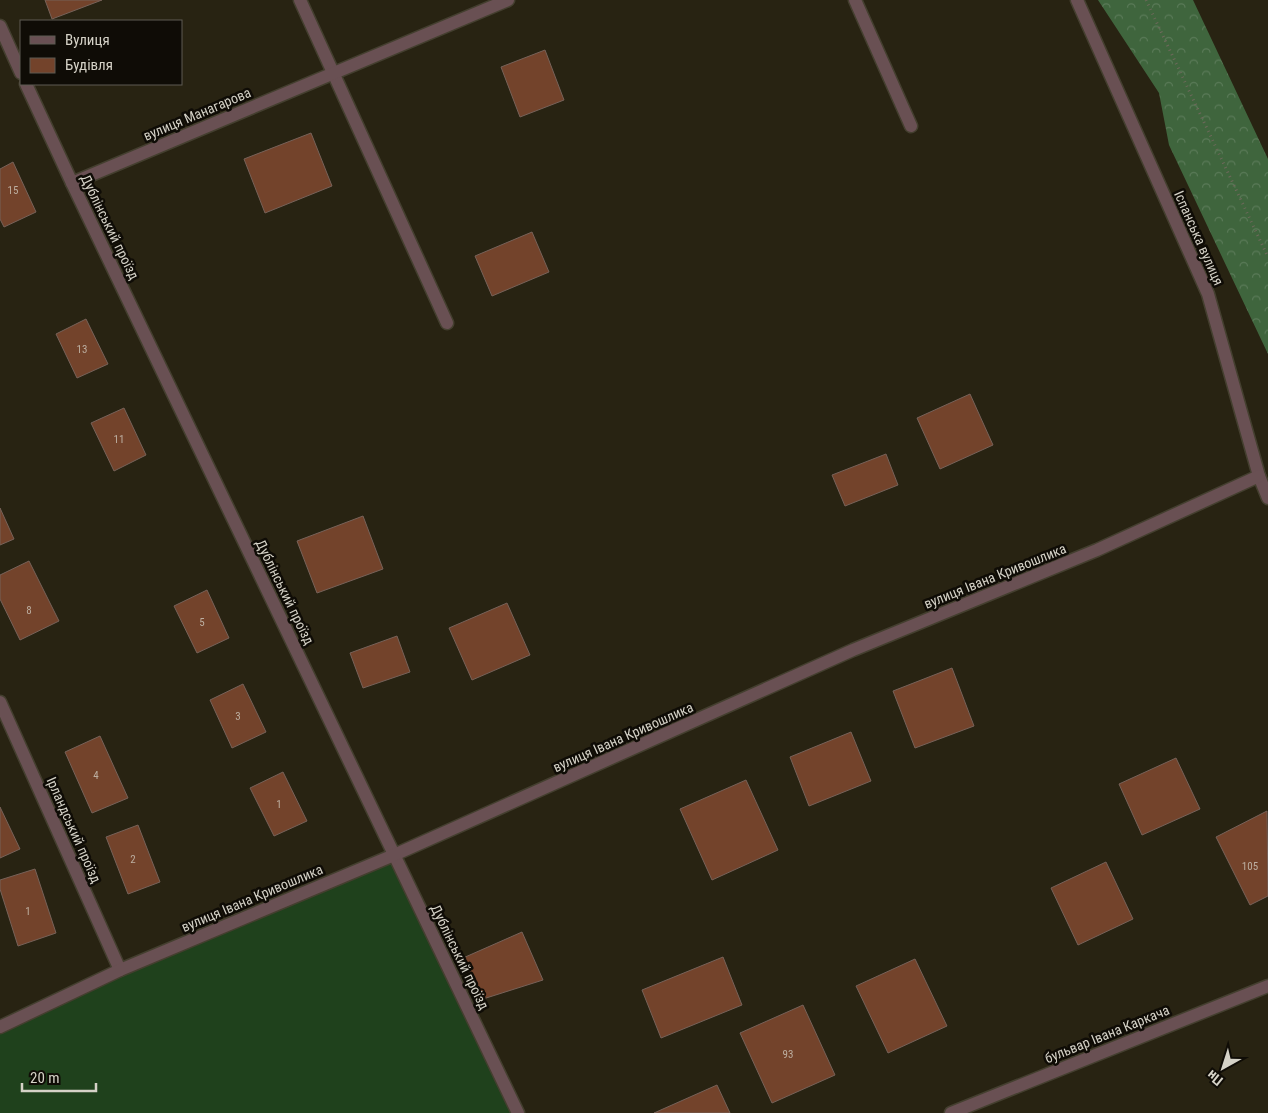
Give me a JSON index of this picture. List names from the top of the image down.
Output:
{
  "streets": {
    "street": [
      "вулиця Манагарова",
      "Дублінський проїзд",
      "Іспанська вулиця",
      "вулиця Івана Кривошлика",
      "Ірландський проїзд",
      "бульвар Івана Каркача"
    ]
  },
  "crossings": [
    ["вулиця Манагарова", "Дублінський проїзд"],
    ["Дублінський проїзд", "вулиця Івана Кривошлика"],
    ["Іспанська вулиця", "вулиця Івана Кривошлика"],
    ["вулиця Івана Кривошлика", "Ірландський проїзд"]
  ],
  "house_numbers": [
    "15",
    "13",
    "11",
    "8",
    "5",
    "3",
    "4",
    "1",
    "2",
    "105",
    "1",
    "93"
  ],
  "legend": ["Вулиця", "Будівля"],
  "scale_bar": "20 m",
  "north": "bottom left"
}
